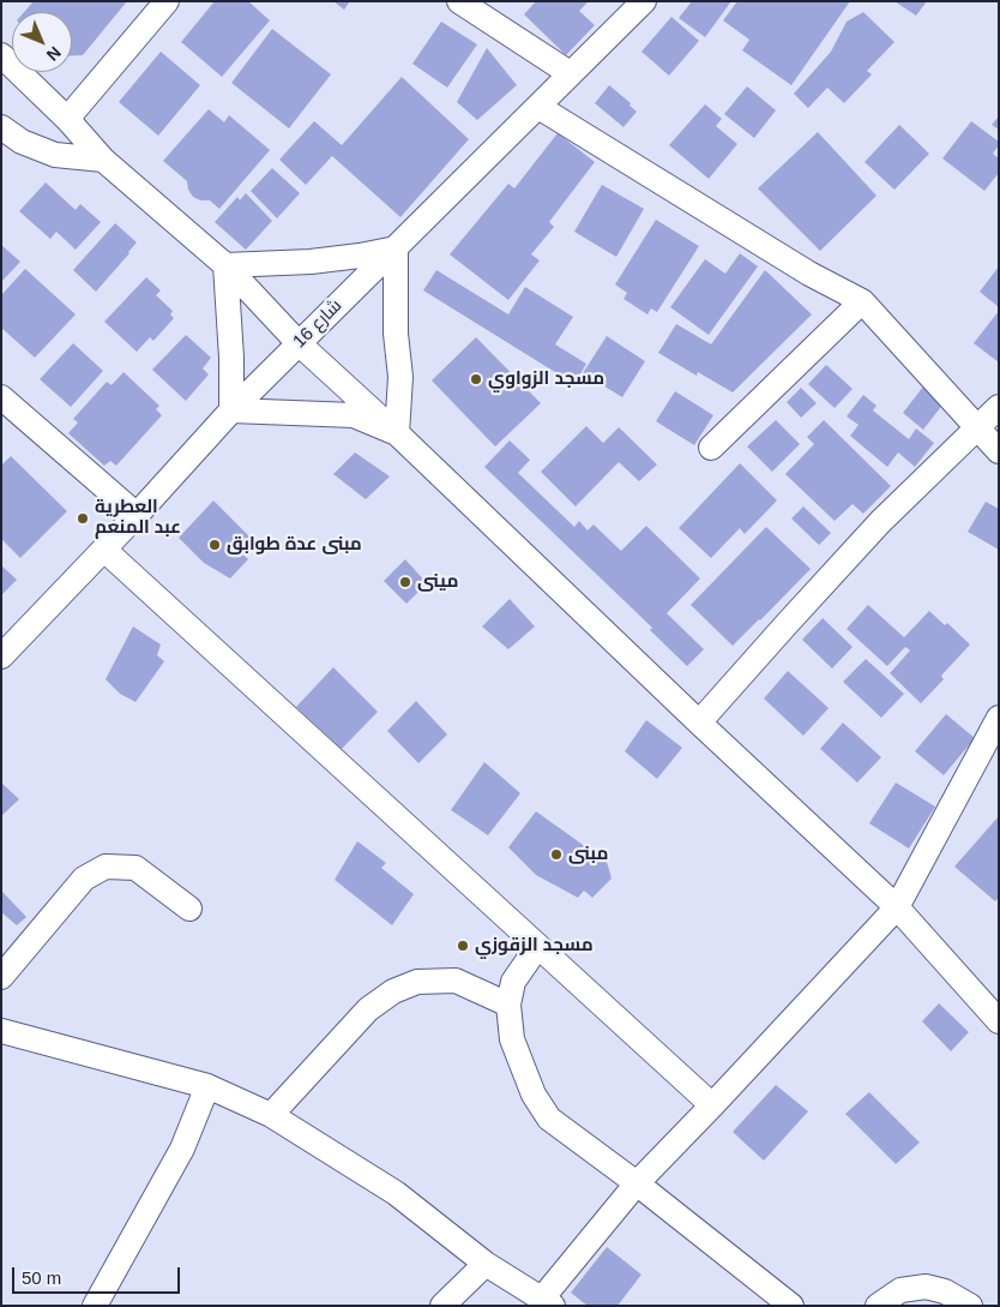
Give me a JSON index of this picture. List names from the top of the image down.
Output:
{
  "streets": {
    "street": ["شارع 16"]
  },
  "places": [
    "مسجد الزواوي",
    "العطرية عبد المنعم",
    "مبنى عدة طوابق",
    "مينى",
    "مبنى",
    "مسجد الزقوزي"
  ],
  "scale_bar": "50 m",
  "north": "bottom right"
}
